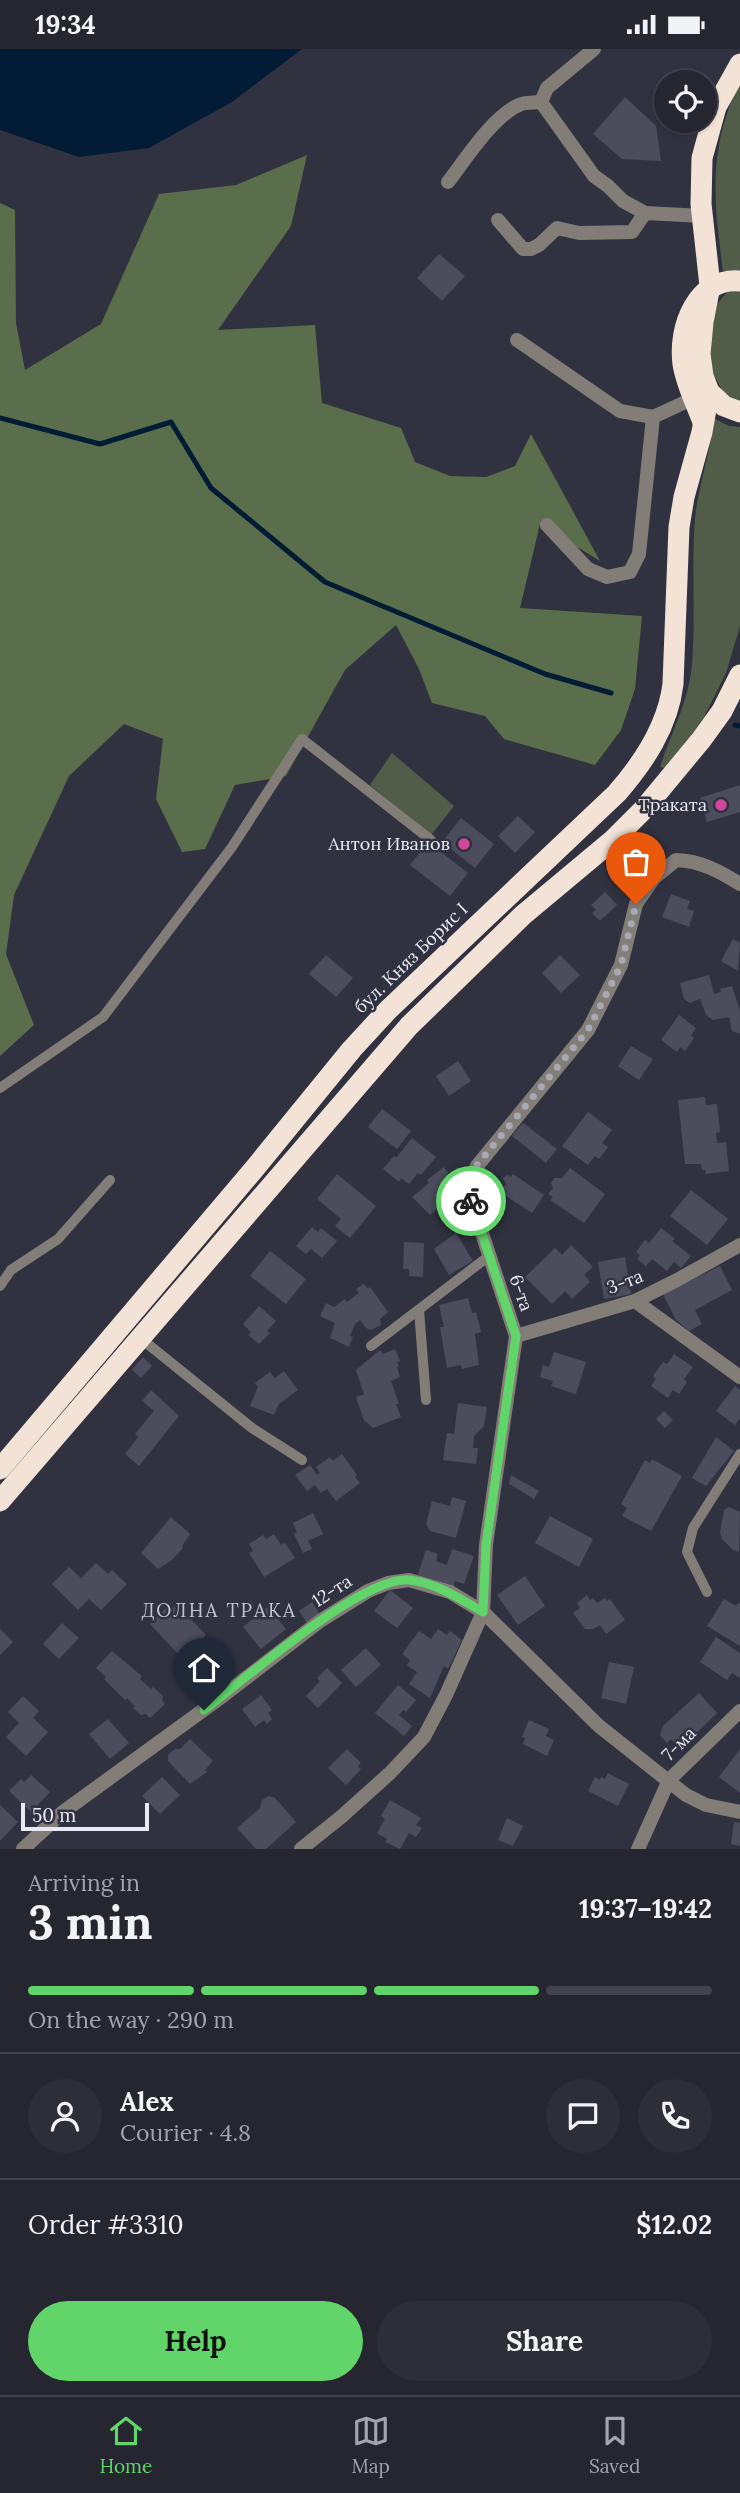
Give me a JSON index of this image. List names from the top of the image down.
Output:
{
  "streets": {
    "highway": ["бул. Княз Борис I"],
    "street": [
      "3-та",
      "6-та",
      "12-та",
      "7-ма"
    ]
  },
  "crossings": [
    ["3-та", "6-та"],
    ["6-та", "12-та"],
    ["12-та", "7-ма"]
  ],
  "districts": ["ДОЛНА ТРАКА"],
  "places": ["Траката", "Антон Иванов"],
  "scale_bar": "50 m",
  "page": {
    "status": "19:34",
    "scale": "50 m",
    "heading": ["3 min", "Arriving in", "19:37–19:42"],
    "panel": [
      "Alex",
      "Courier · 4.8",
      "Order #3310",
      "$12.02"
    ],
    "bar": "On the way · 290 m",
    "buttons": ["Help", "Share"],
    "tabs": ["Home", "Map", "Saved"]
  }
}
